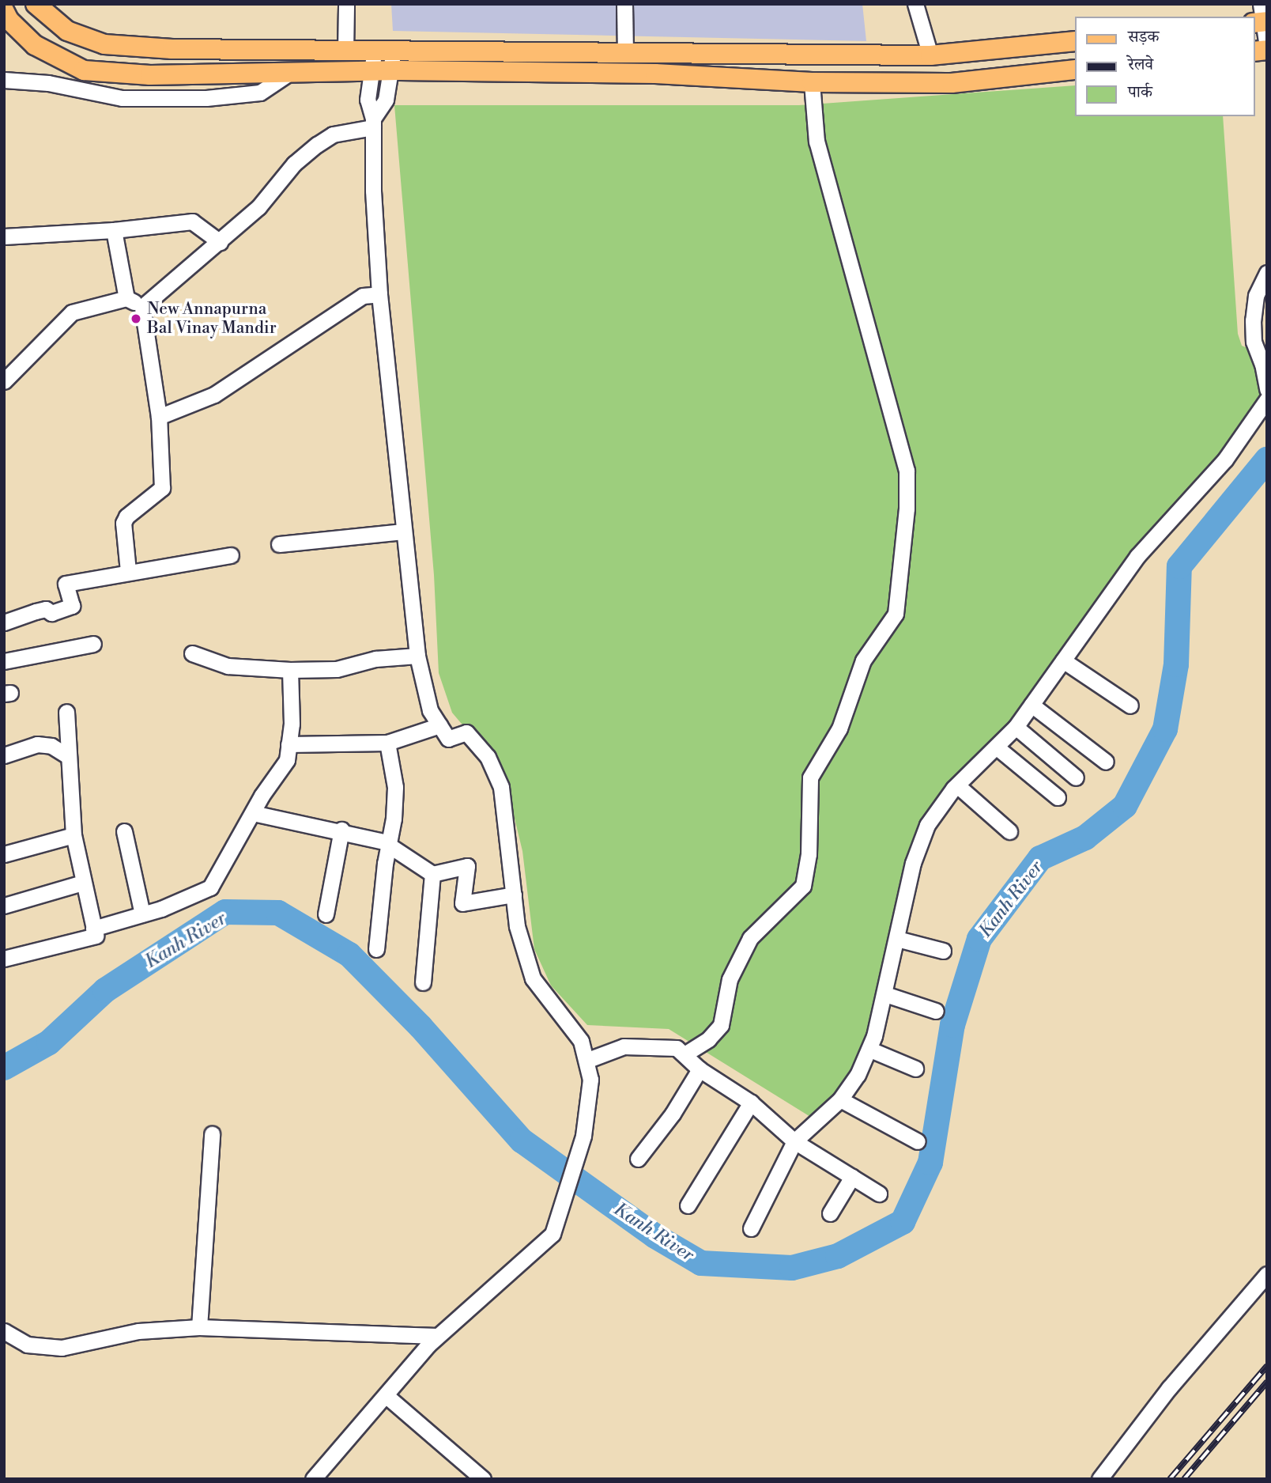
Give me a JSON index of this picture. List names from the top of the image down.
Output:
{
  "water": ["Kanh River"],
  "places": ["New Annapurna Bal Vinay Mandir"],
  "legend": ["सड़क", "रेलवे", "पार्क"]
}
